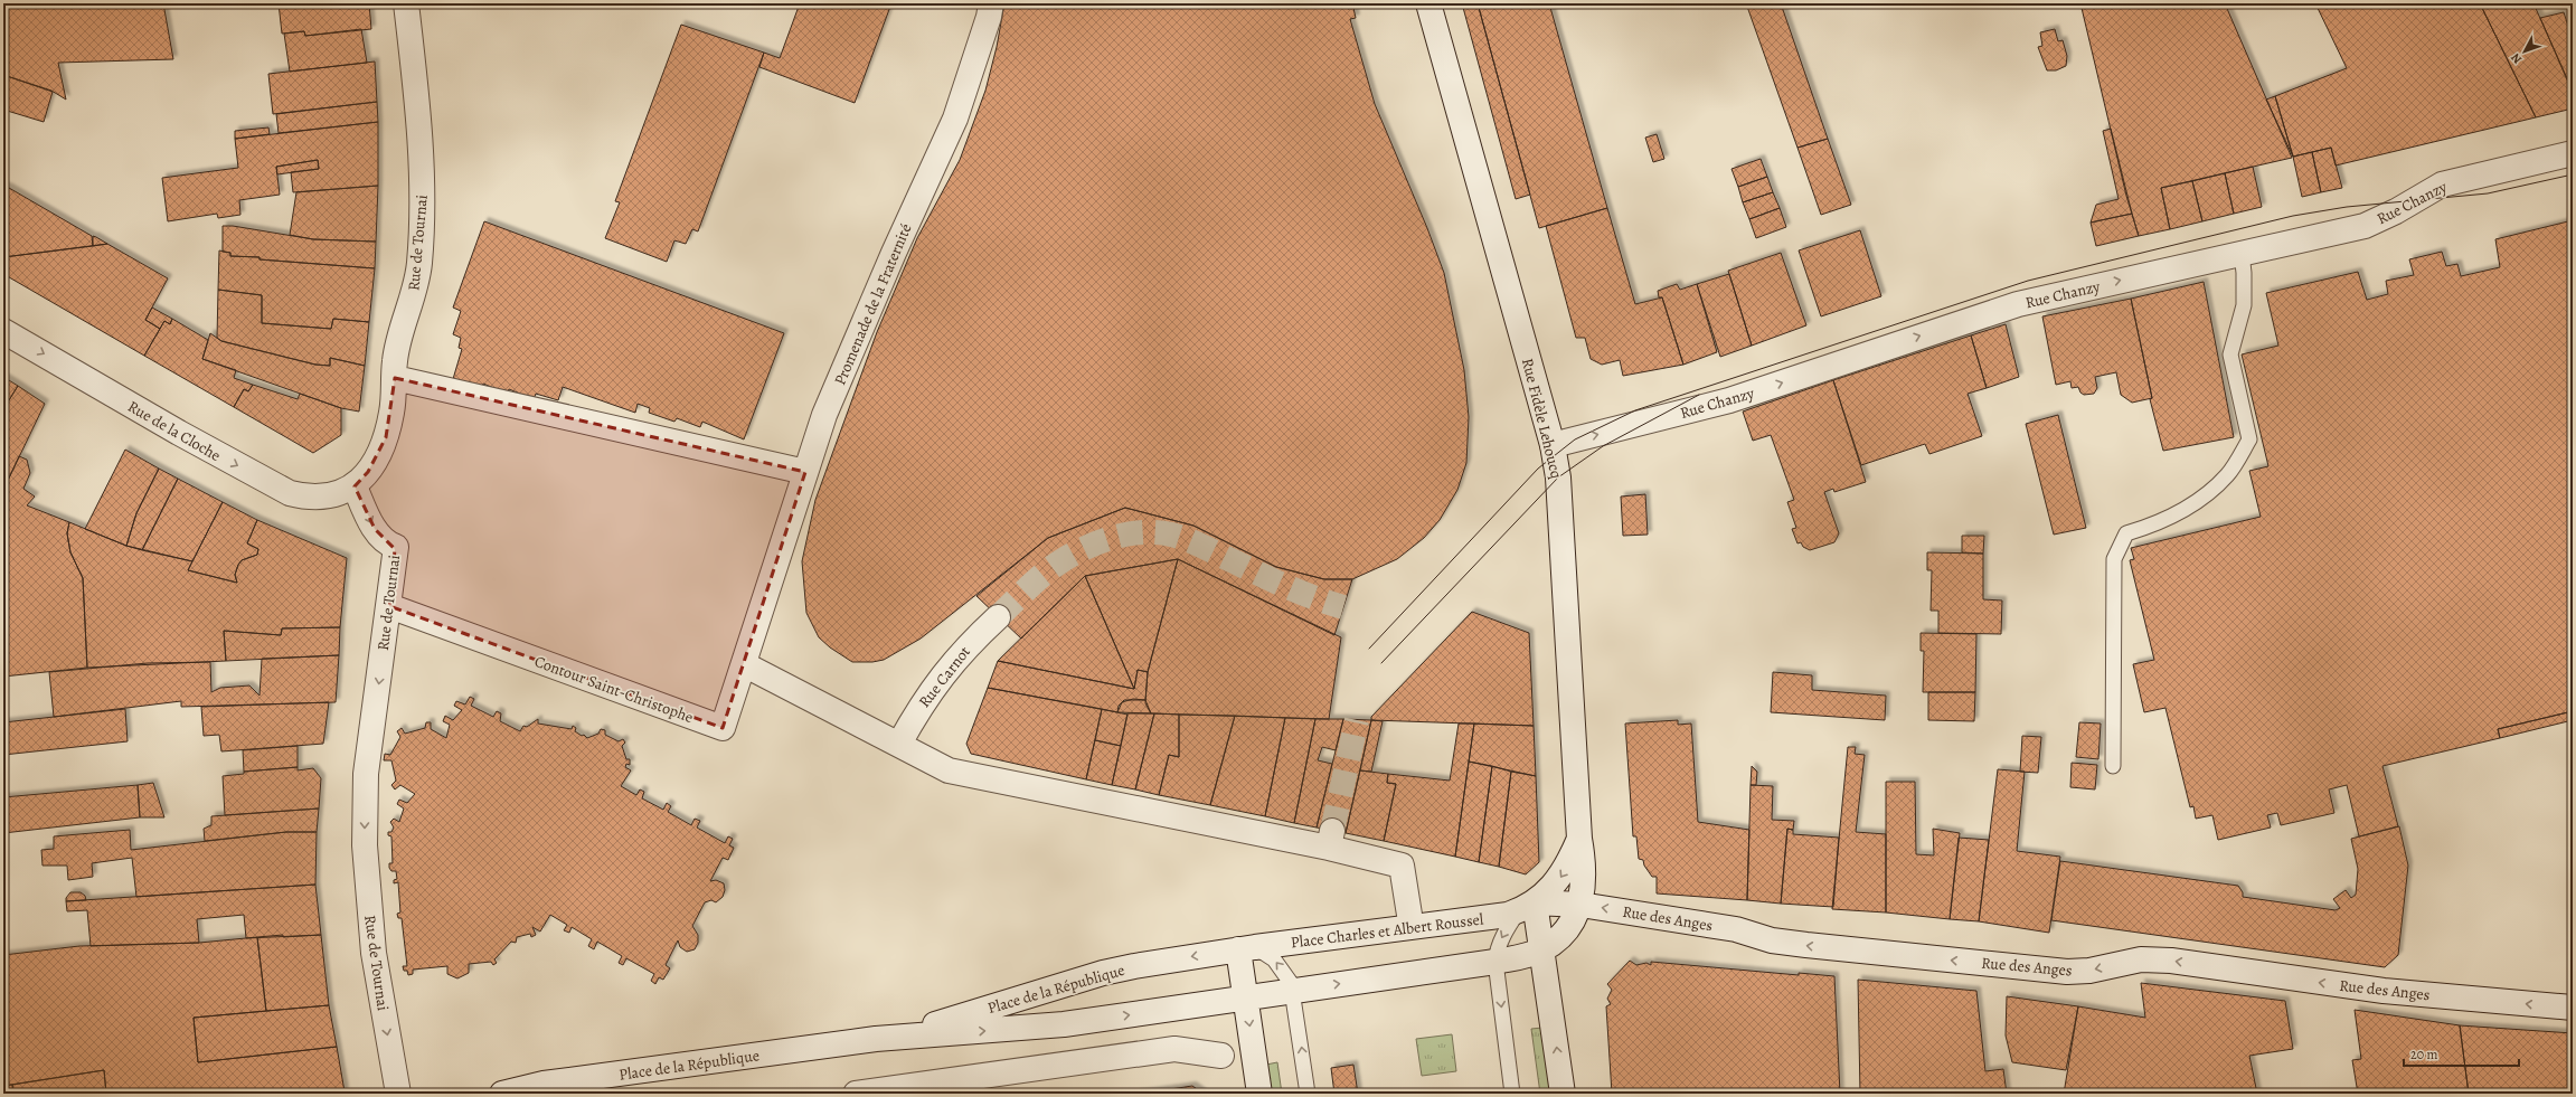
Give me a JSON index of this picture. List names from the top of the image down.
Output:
{
  "streets": {
    "street": [
      "Rue Chanzy",
      "Rue de Tournai",
      "Promenade de la Fraternité",
      "Rue Fidèle Lehoucq",
      "Rue de la Cloche",
      "Rue Carnot",
      "Contour Saint-Christophe",
      "Rue des Anges",
      "Place Charles et Albert Roussel",
      "Place de la République"
    ]
  },
  "crossings": [
    ["Rue Chanzy", "Rue Fidèle Lehoucq"],
    ["Rue de Tournai", "Rue de la Cloche"],
    ["Rue de Tournai", "Contour Saint-Christophe"],
    ["Promenade de la Fraternité", "Contour Saint-Christophe"],
    ["Rue Fidèle Lehoucq", "Rue des Anges"],
    ["Rue Fidèle Lehoucq", "Place Charles et Albert Roussel"],
    ["Rue des Anges", "Place Charles et Albert Roussel"],
    ["Place Charles et Albert Roussel", "Place de la République"]
  ],
  "one_way": [
    "Rue Chanzy",
    "Rue de Tournai",
    "Rue de la Cloche",
    "Rue des Anges"
  ],
  "scale_bar": "20 m",
  "north": "bottom left"
}
